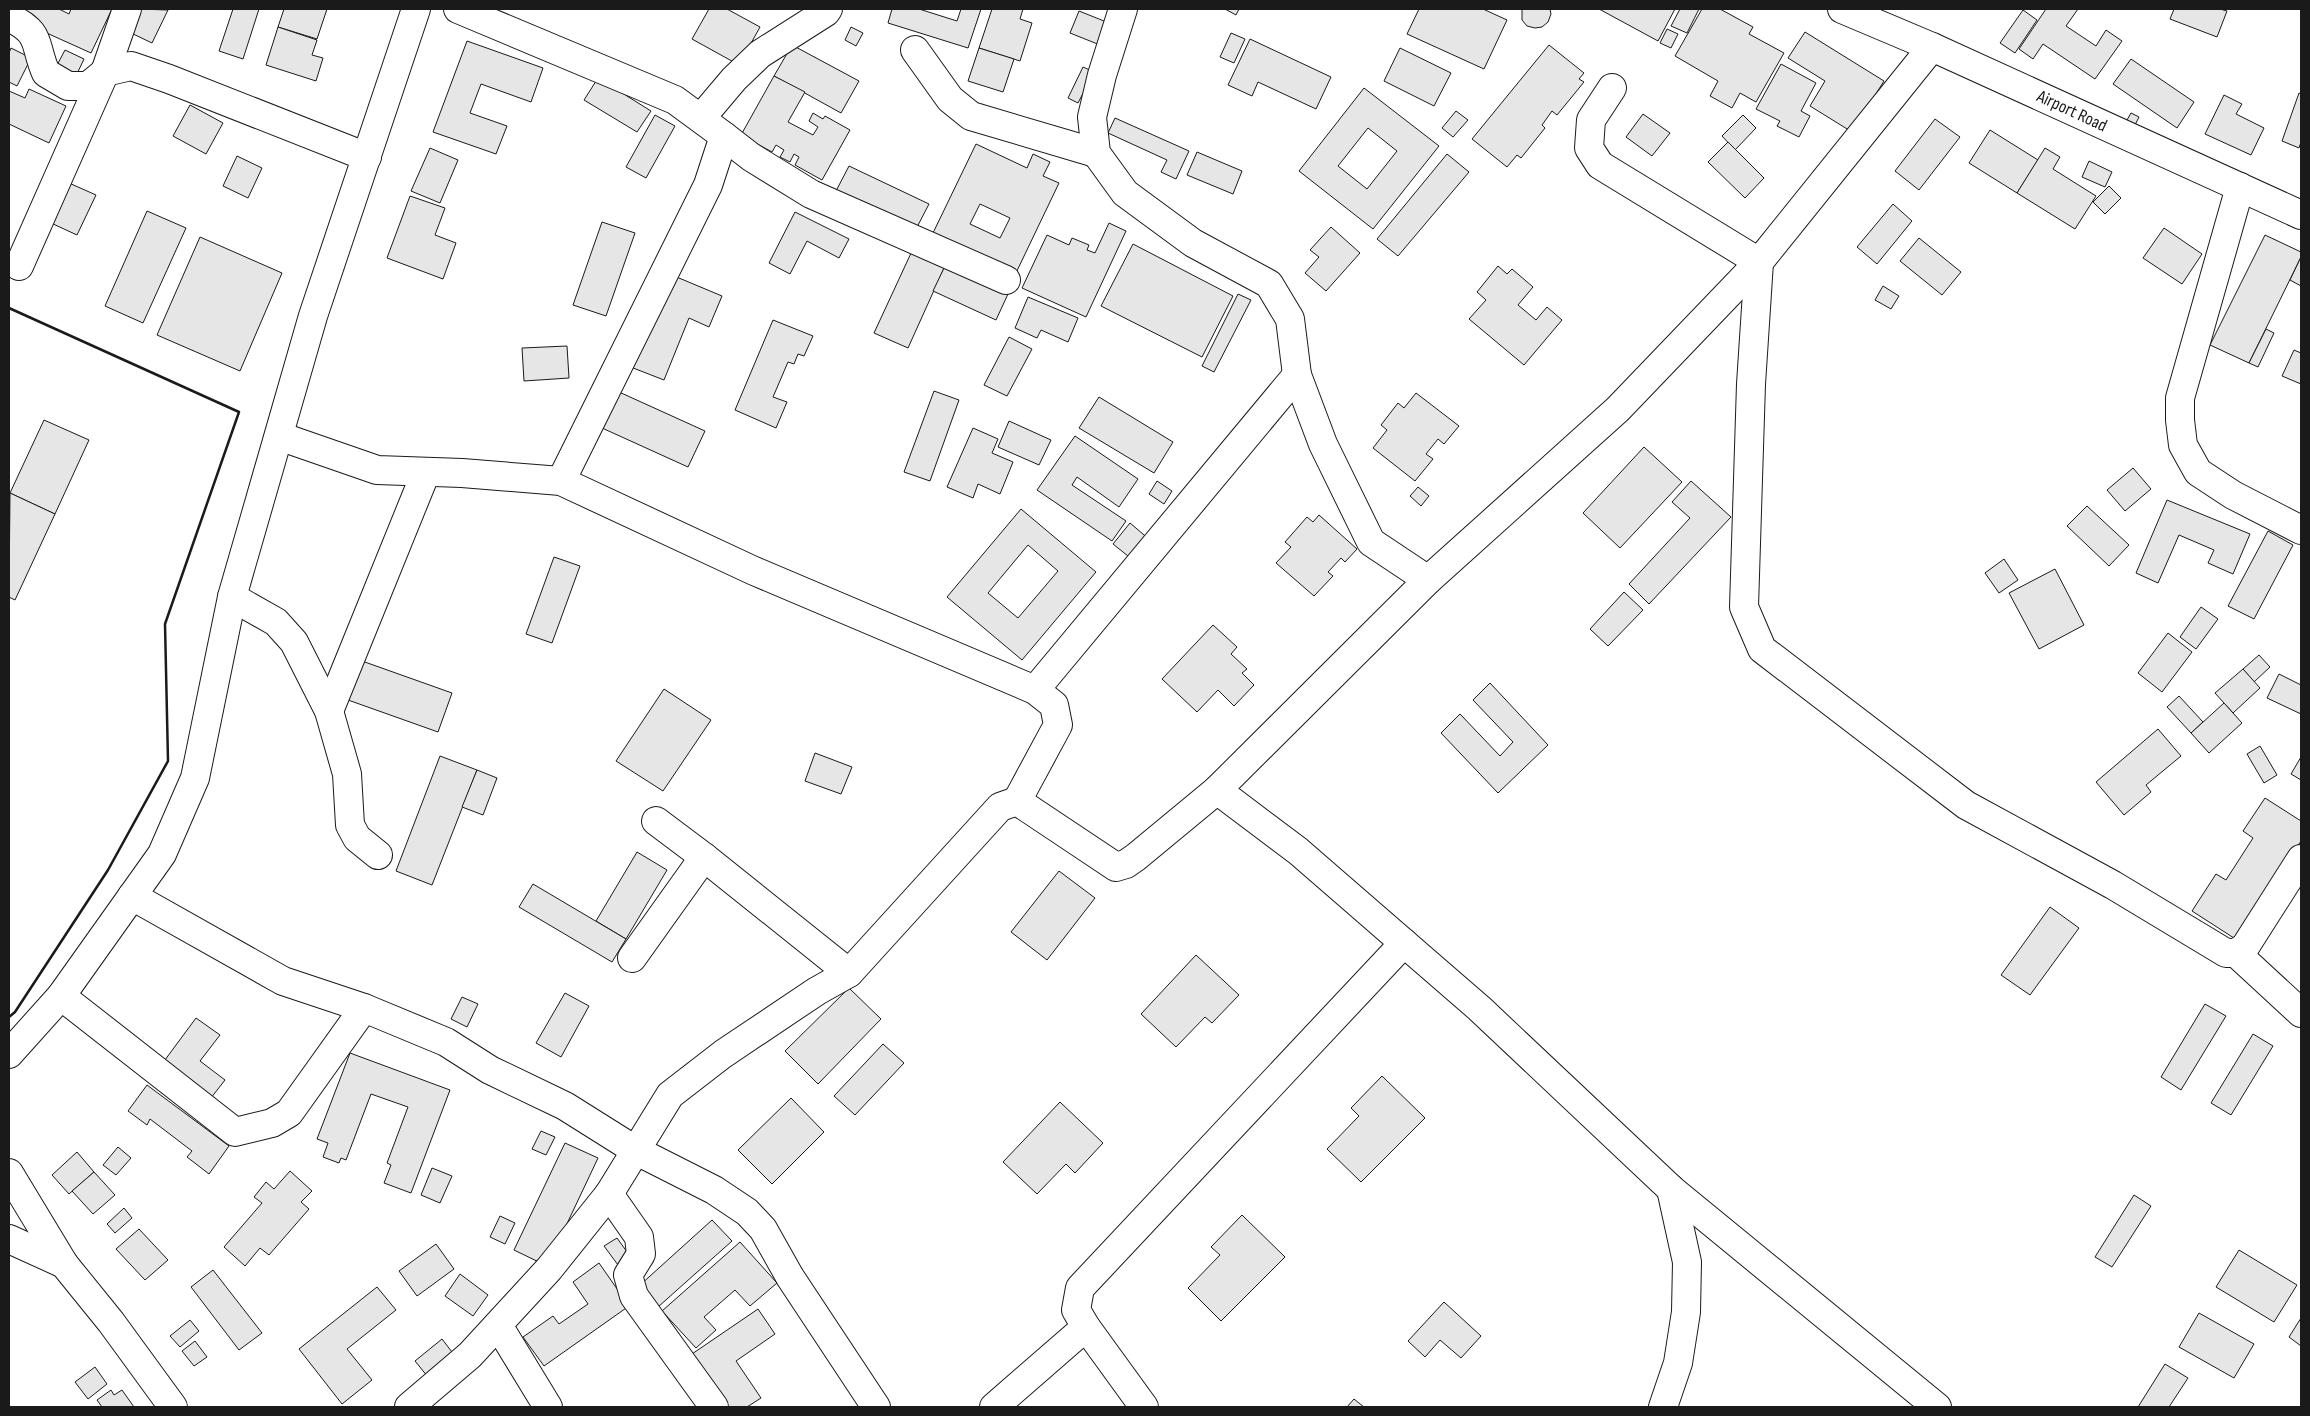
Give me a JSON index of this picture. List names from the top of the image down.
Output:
{
  "streets": {
    "main road": ["Airport Road"]
  }
}
